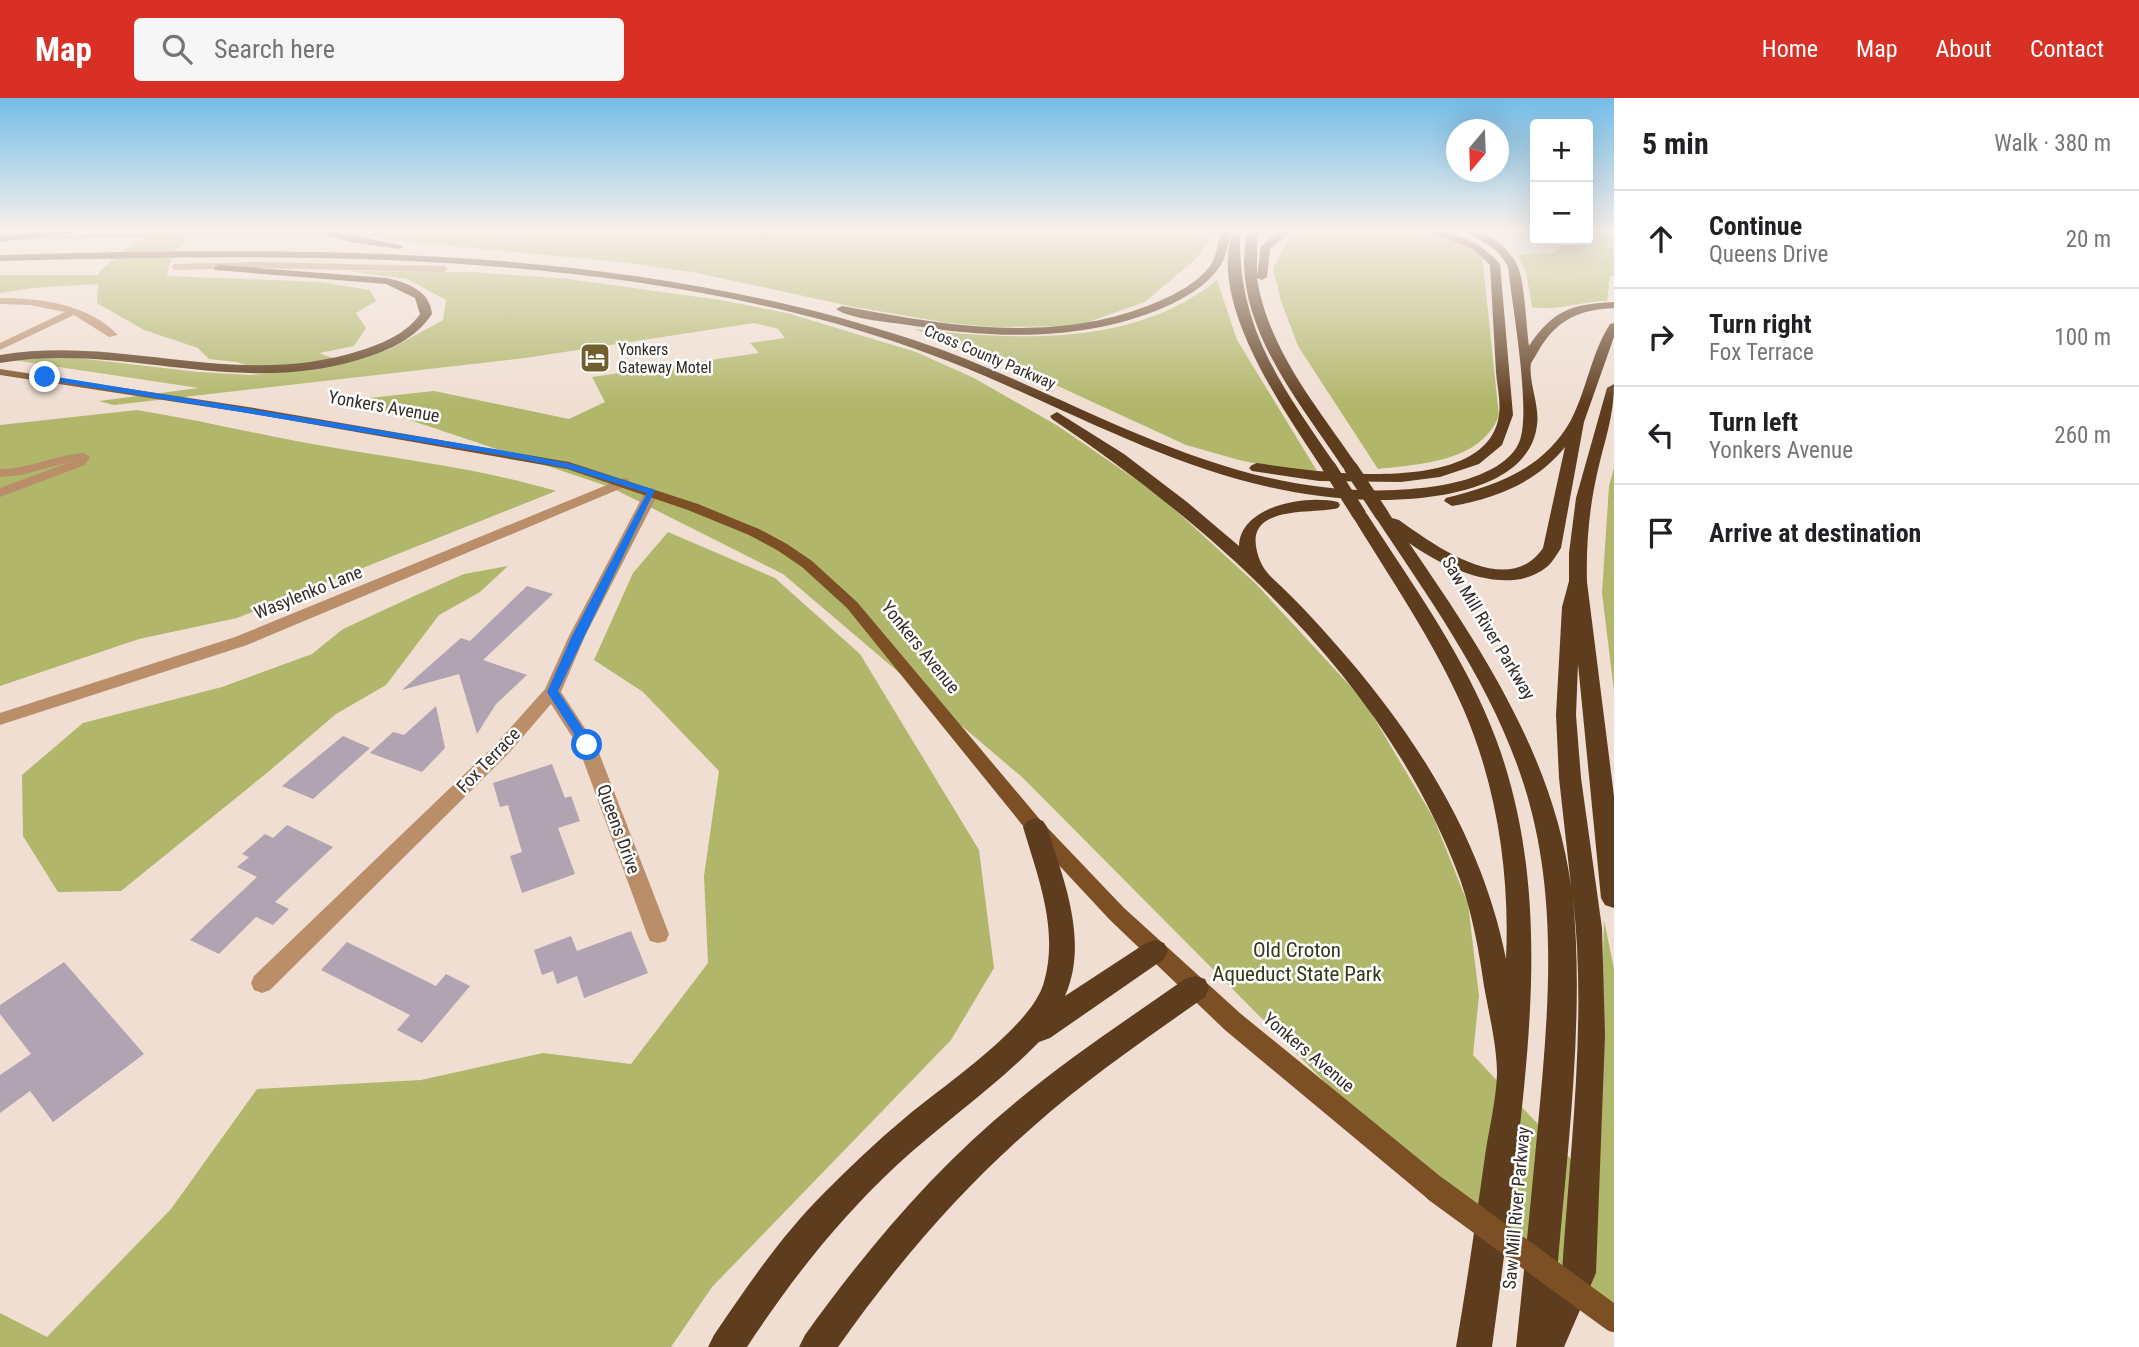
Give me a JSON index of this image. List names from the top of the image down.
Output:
{
  "streets": {
    "highway": ["Cross County Parkway", "Saw Mill River Parkway"],
    "main road": ["Yonkers Avenue"],
    "street": ["Wasylenko Lane", "Fox Terrace", "Queens Drive"]
  },
  "crossings": [
    ["Yonkers Avenue", "Wasylenko Lane"],
    ["Yonkers Avenue", "Fox Terrace"],
    ["Fox Terrace", "Queens Drive"]
  ],
  "parks": ["Old Croton Aqueduct State Park"],
  "places": {
    "hotel": ["Yonkers Gateway Motel"]
  },
  "north": "bottom",
  "page": {
    "header": "Map",
    "search": "Search here",
    "nav": [
      "Home",
      "Map",
      "About",
      "Contact"
    ],
    "heading": ["5 min", "Walk · 380 m"],
    "map_buttons": ["+", "−"],
    "list": [
      ["Continue", "Queens Drive", "20 m"],
      ["Turn right", "Fox Terrace", "100 m"],
      ["Turn left", "Yonkers Avenue", "260 m"],
      "Arrive at destination"
    ]
  }
}
